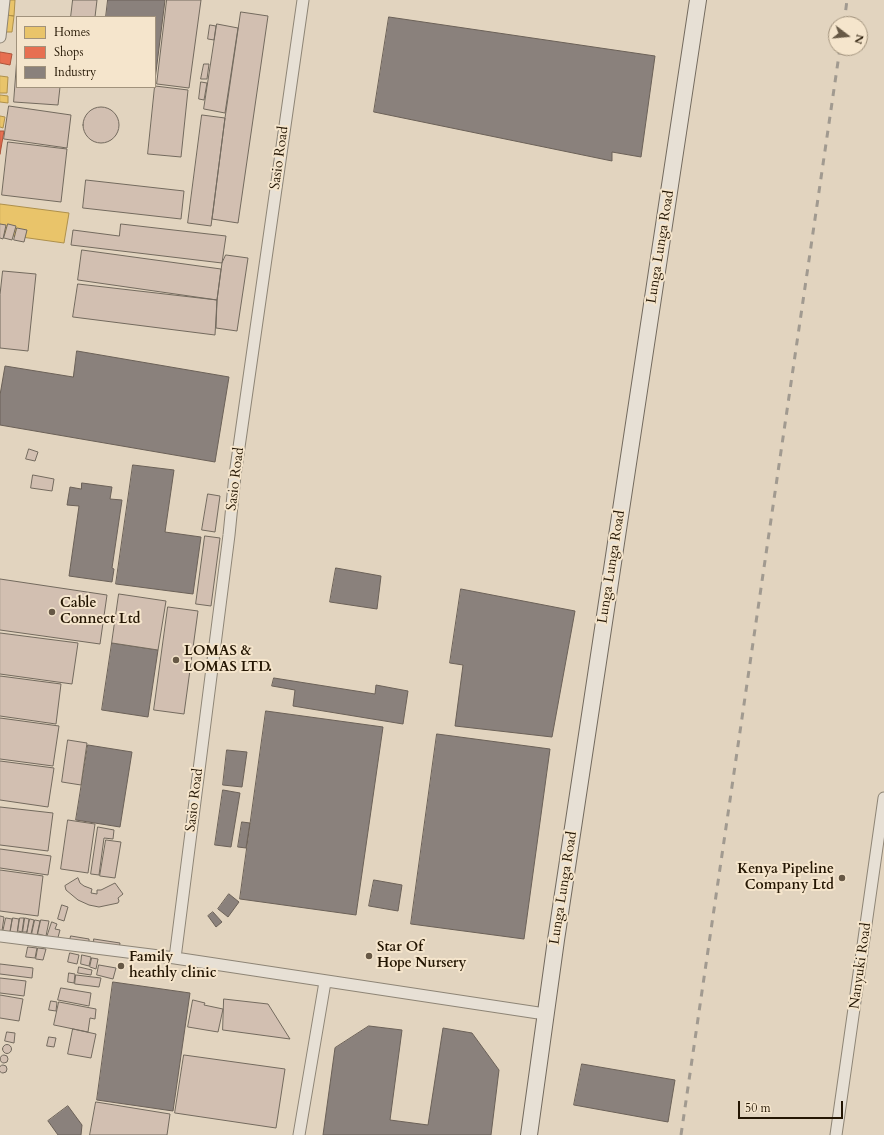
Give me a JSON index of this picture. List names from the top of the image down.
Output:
{
  "streets": {
    "main road": ["Lunga Lunga Road"],
    "street": ["Sasio Road", "Nanyuki Road"]
  },
  "places": [
    "Cable Connect Ltd",
    "LOMAS & LOMAS LTD.",
    "Kenya Pipeline Company Ltd",
    "Star Of Hope Nursery",
    "Family heathly clinic"
  ],
  "legend": ["Homes", "Shops", "Industry"],
  "scale_bar": "50 m",
  "north": "right"
}
